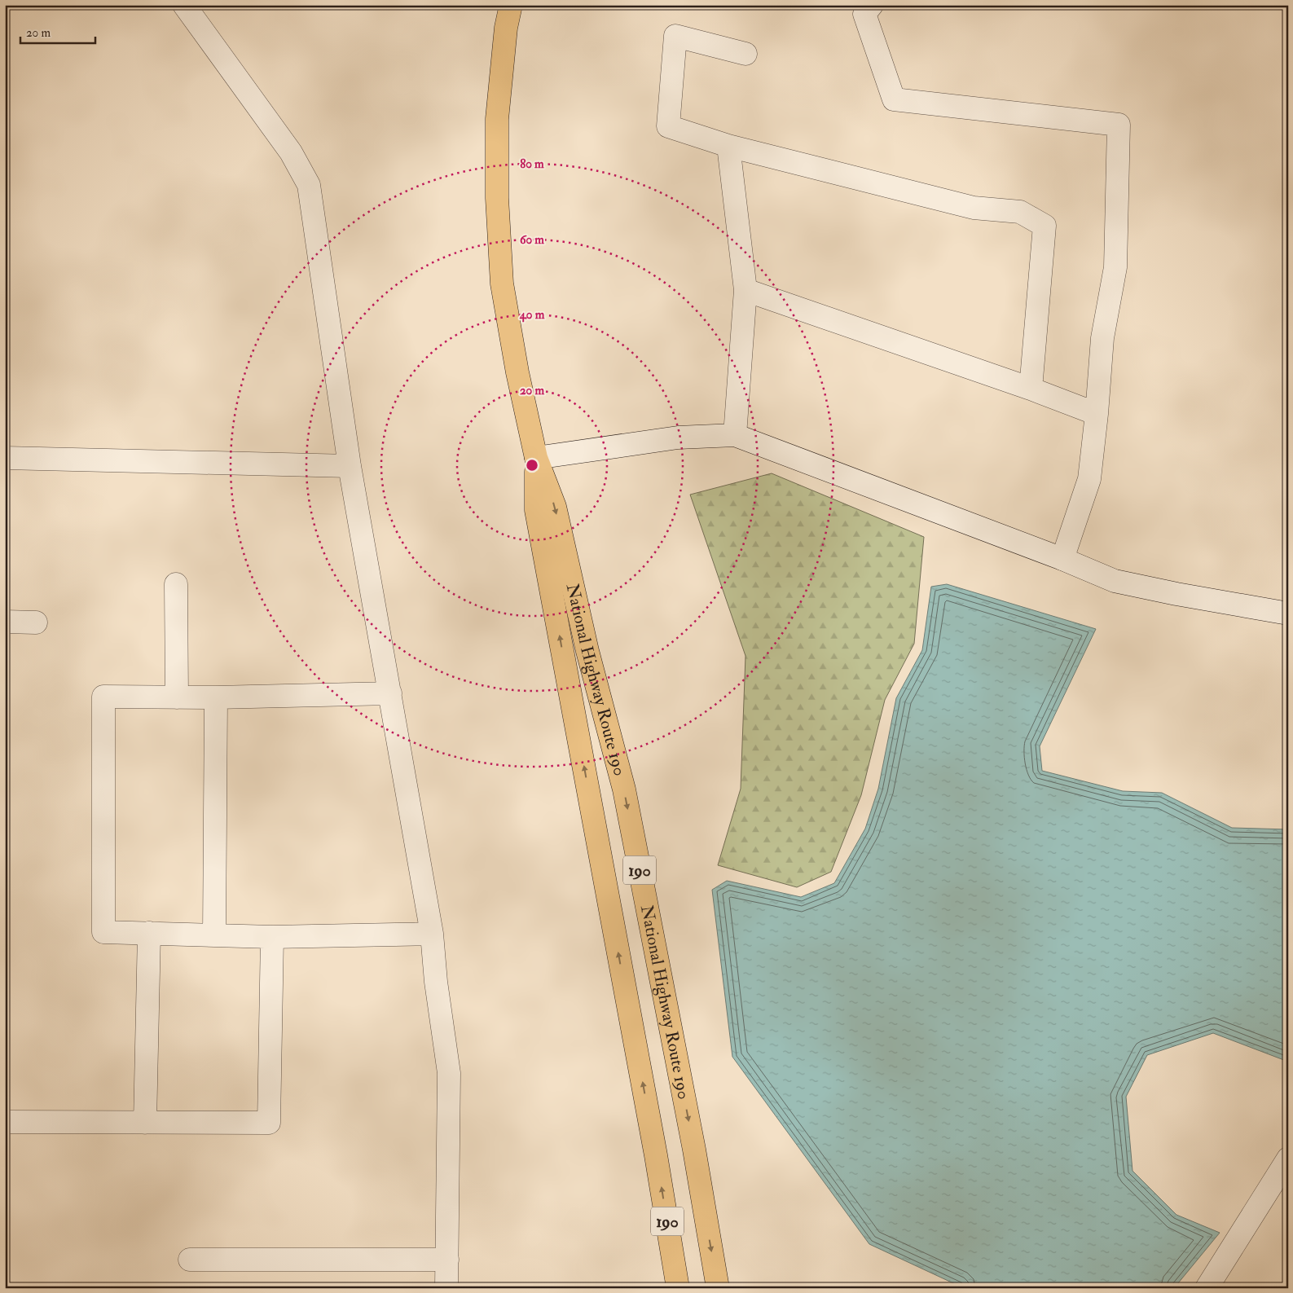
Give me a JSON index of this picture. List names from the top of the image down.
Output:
{
  "streets": {
    "highway": ["National Highway Route 190", "190"]
  },
  "scale_bar": "20 m",
  "rings": [
    "80 m",
    "60 m",
    "40 m",
    "20 m"
  ]
}
